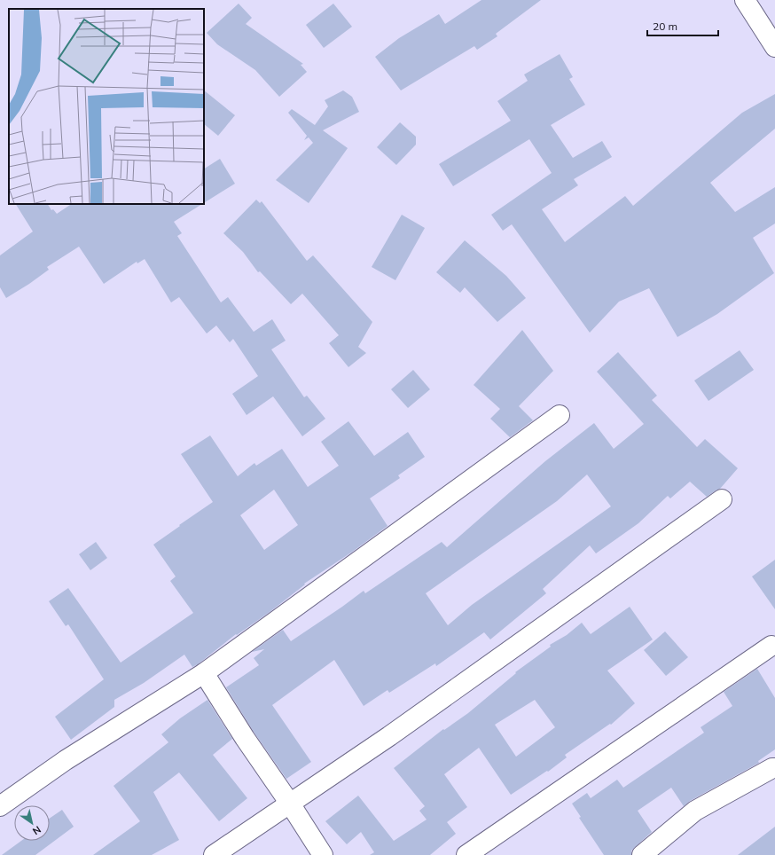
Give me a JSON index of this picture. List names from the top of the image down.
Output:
{
  "scale_bar": "20 m",
  "north": "bottom right"
}
